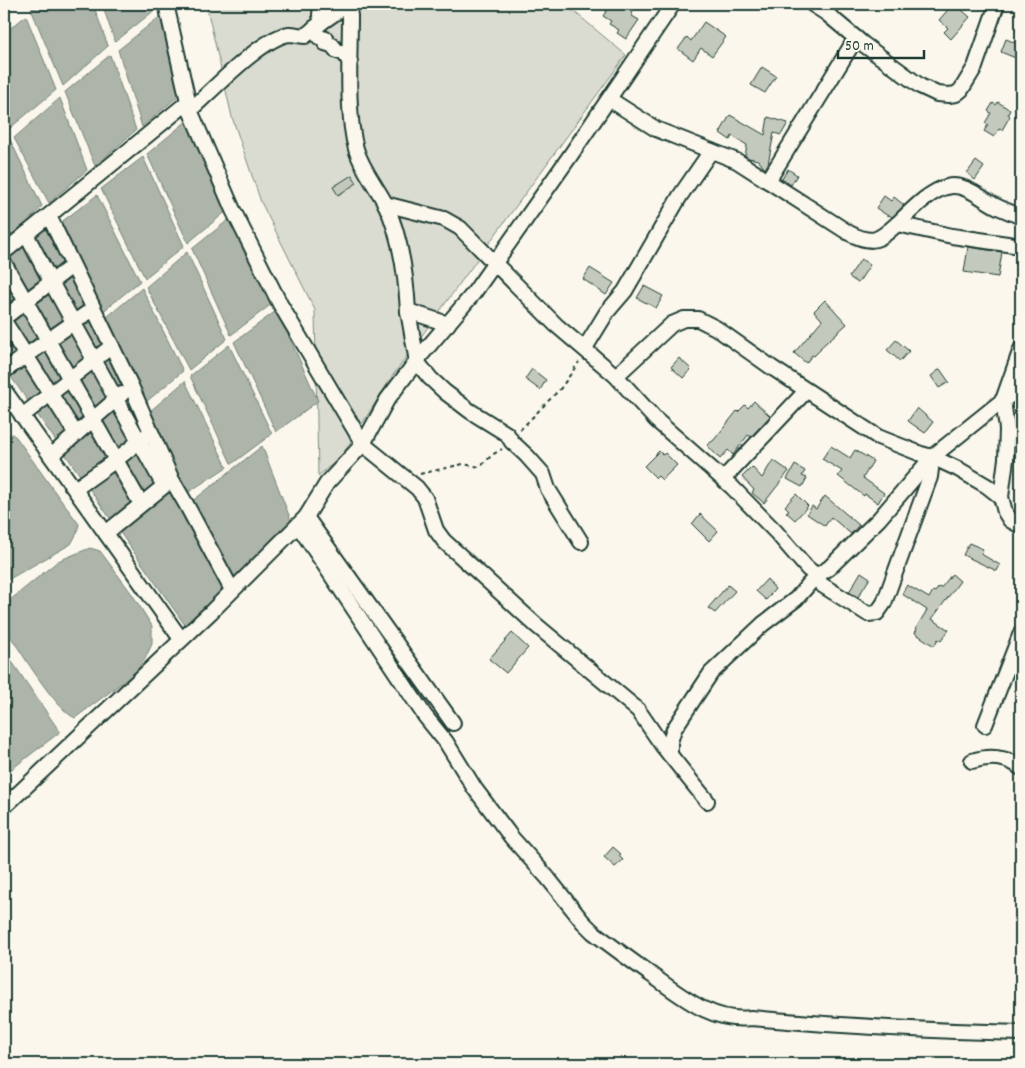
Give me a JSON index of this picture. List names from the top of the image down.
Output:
{
  "scale_bar": "50 m"
}
